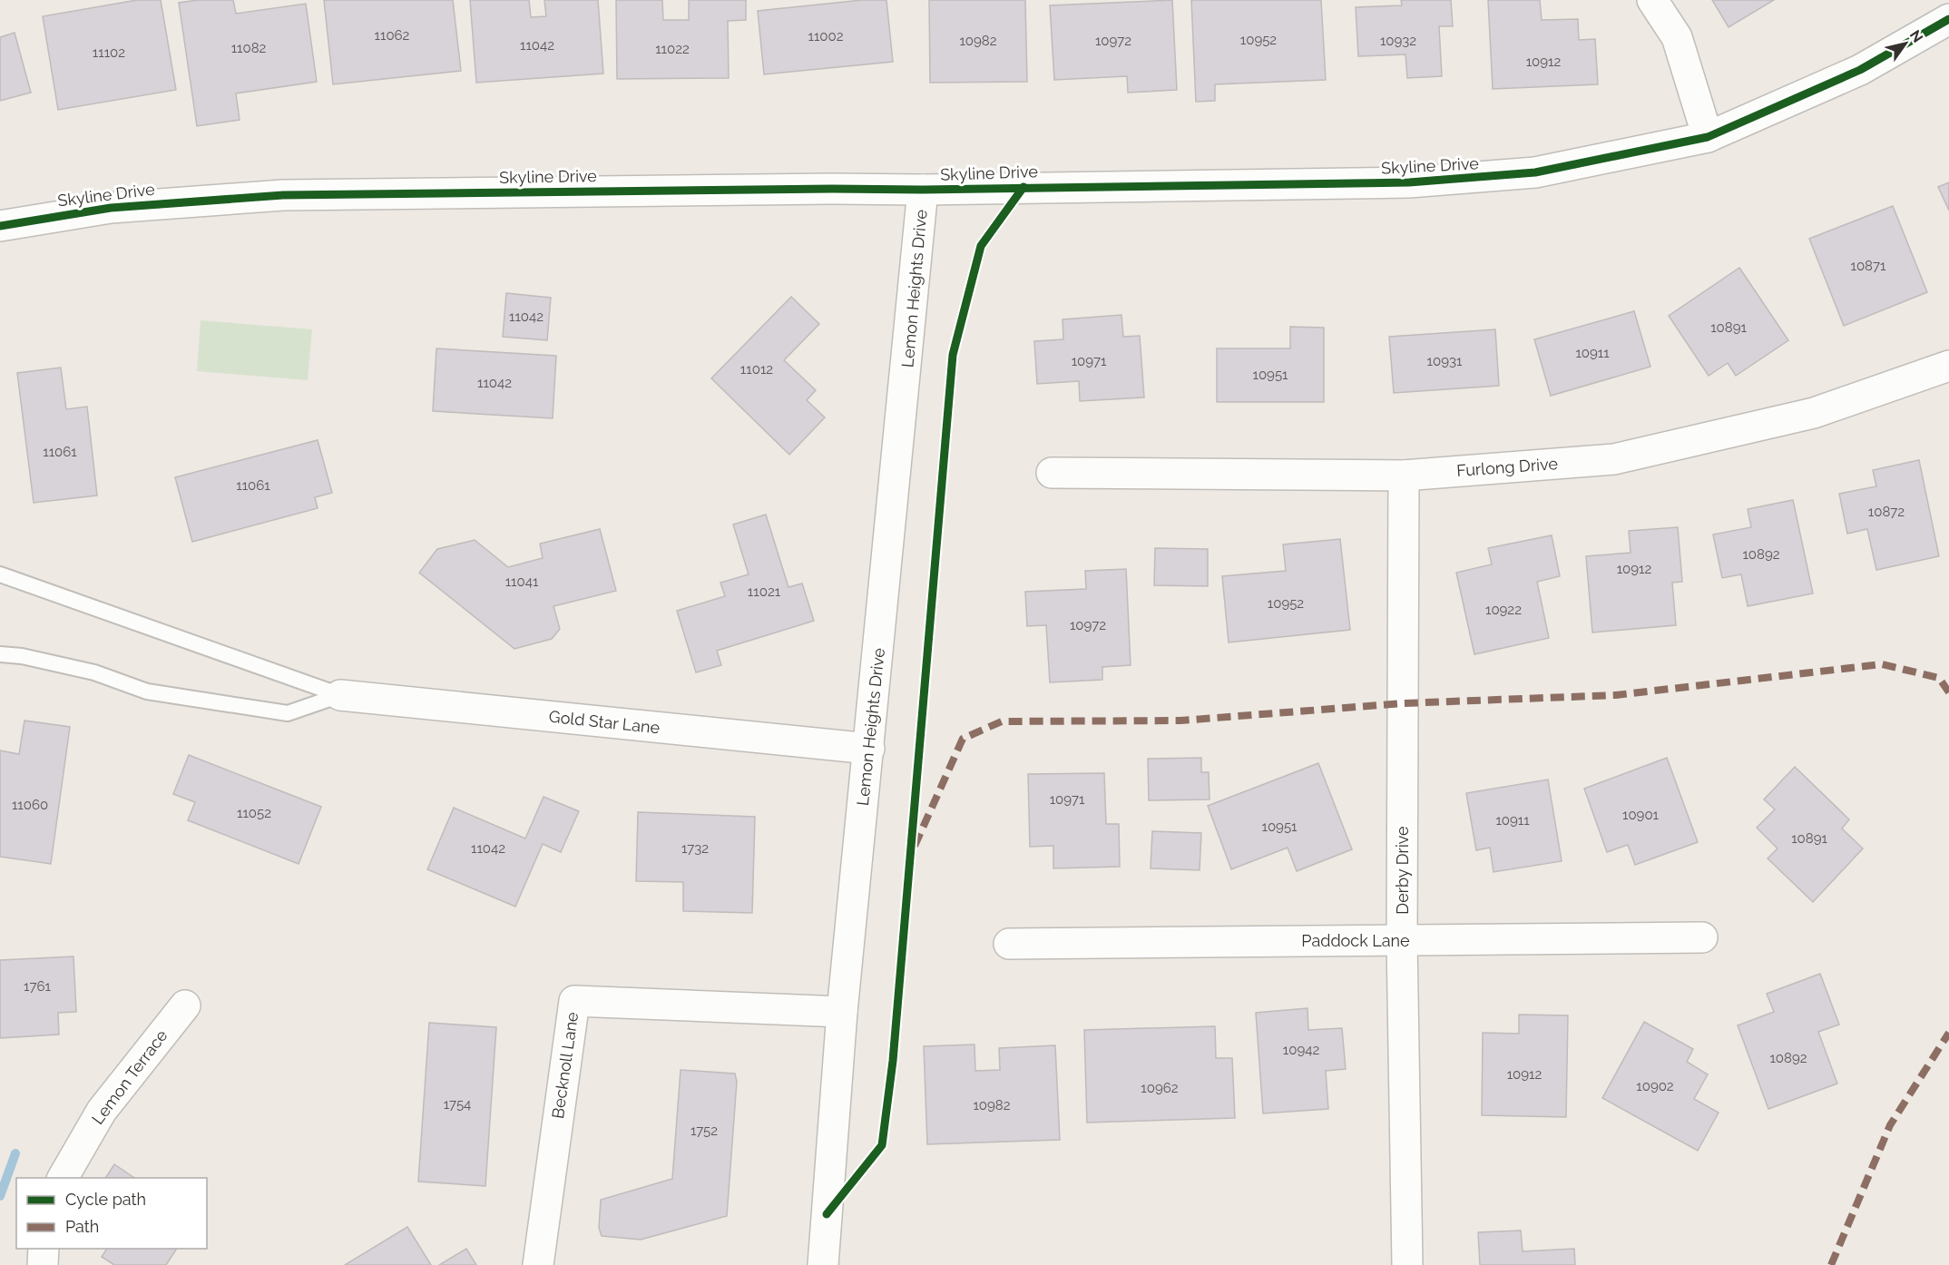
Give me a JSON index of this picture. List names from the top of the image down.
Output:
{
  "streets": {
    "street": [
      "Skyline Drive",
      "Lemon Heights Drive",
      "Furlong Drive",
      "Gold Star Lane",
      "Derby Drive",
      "Paddock Lane",
      "Becknoll Lane",
      "Lemon Terrace"
    ]
  },
  "crossings": [
    ["Skyline Drive", "Lemon Heights Drive"],
    ["Lemon Heights Drive", "Gold Star Lane"],
    ["Lemon Heights Drive", "Becknoll Lane"],
    ["Furlong Drive", "Derby Drive"],
    ["Derby Drive", "Paddock Lane"]
  ],
  "house_numbers": [
    "11062",
    "11002",
    "10952",
    "10982",
    "10972",
    "10932",
    "11042",
    "11082",
    "11022",
    "11102",
    "10912",
    "10871",
    "11042",
    "10891",
    "10911",
    "10971",
    "10931",
    "11012",
    "10951",
    "11042",
    "11061",
    "11061",
    "10872",
    "10892",
    "10912",
    "11041",
    "11021",
    "10952",
    "10922",
    "10972",
    "10971",
    "11060",
    "11052",
    "10901",
    "10911",
    "10951",
    "10891",
    "11042",
    "1732",
    "1761",
    "10942",
    "10892",
    "10912",
    "10902",
    "10962",
    "1754",
    "10982",
    "1752"
  ],
  "legend": ["Cycle path", "Path"],
  "north": "top right"
}
